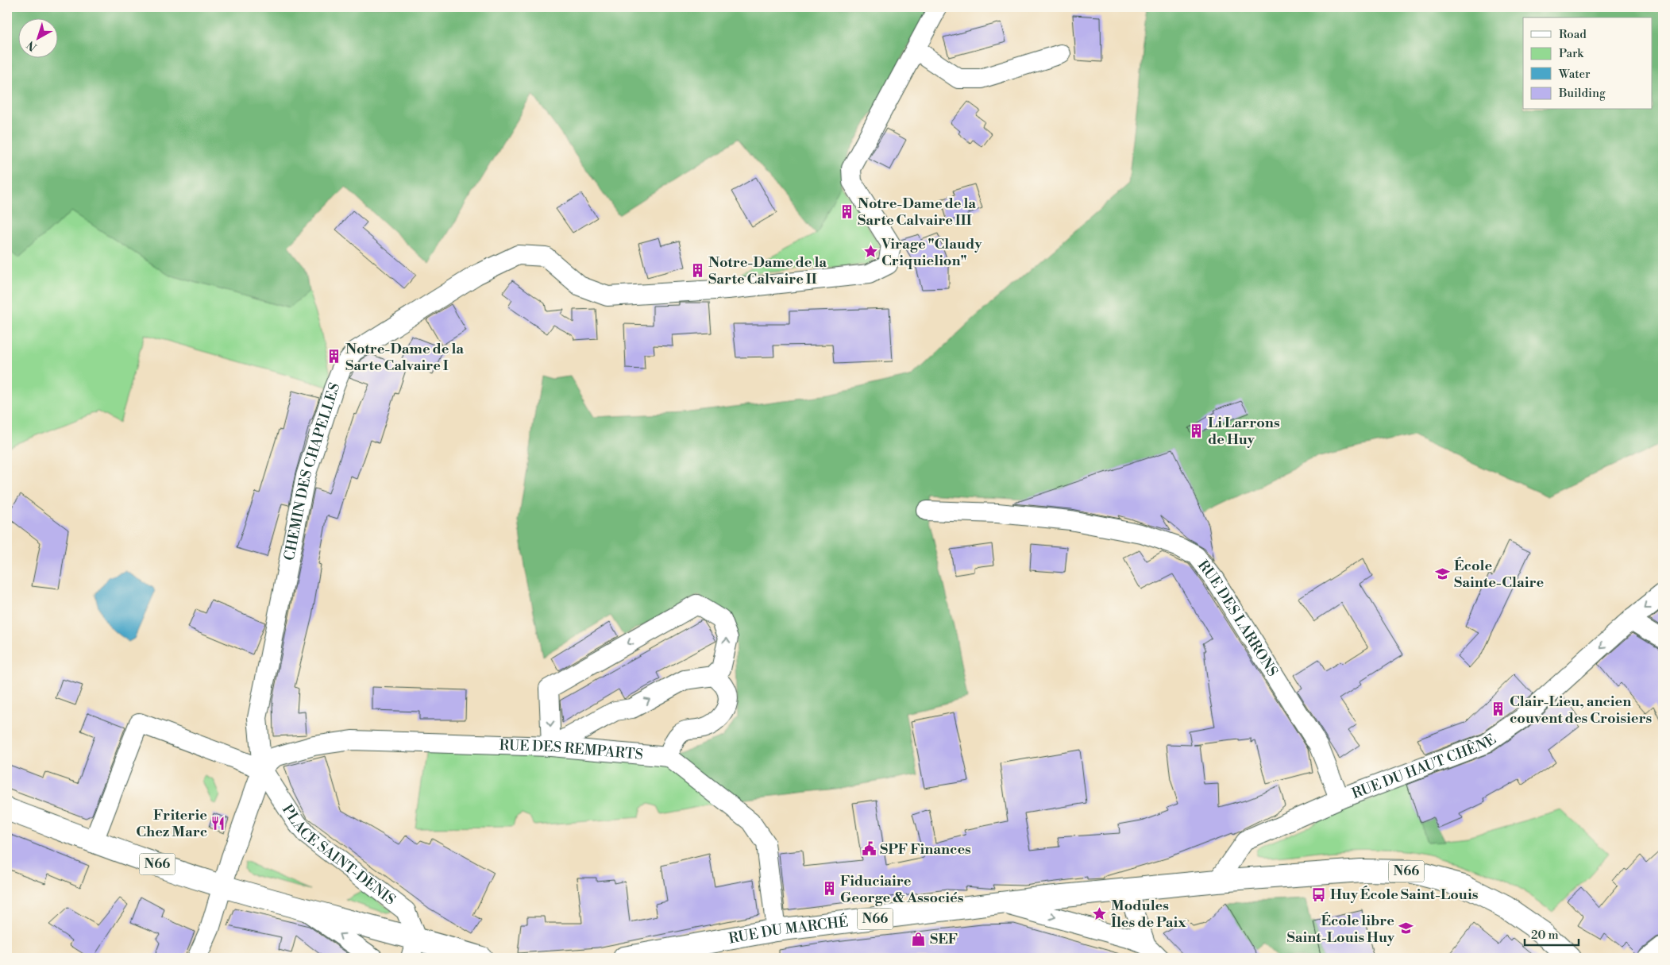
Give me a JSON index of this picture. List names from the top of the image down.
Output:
{
  "streets": {
    "main road": ["N66", "RUE DU MARCHÉ"],
    "street": [
      "CHEMIN DES CHAPELLES",
      "RUE DES LARRONS",
      "RUE DES REMPARTS",
      "RUE DU HAUT CHÊNE",
      "PLACE SAINT-DENIS"
    ]
  },
  "crossings": [
    ["CHEMIN DES CHAPELLES", "RUE DES REMPARTS"],
    ["CHEMIN DES CHAPELLES", "PLACE SAINT-DENIS"],
    ["RUE DES LARRONS", "RUE DU HAUT CHÊNE"],
    ["RUE DES REMPARTS", "PLACE SAINT-DENIS"],
    ["RUE DU HAUT CHÊNE", "N66"],
    ["PLACE SAINT-DENIS", "N66"],
    ["N66", "RUE DU MARCHÉ"]
  ],
  "one_way": ["RUE DU HAUT CHÊNE"],
  "places": {
    "building": [
      "Notre-Dame de la Sarte Calvaire III",
      "Notre-Dame de la Sarte Calvaire II",
      "Notre-Dame de la Sarte Calvaire I",
      "Li Larrons de Huy",
      "Clair-Lieu, ancien couvent des Croisiers",
      "Fiduciaire George & Associés"
    ],
    "place": ["Virage \"Claudy Criquielion\"", "Modules Îles de Paix"],
    "school or university": ["École Sainte-Claire", "École libre Saint-Louis Huy"],
    "restaurant": ["Friterie Chez Marc"],
    "public building": ["SPF Finances"],
    "bus stop": ["Huy École Saint-Louis"],
    "shop": ["SEF"]
  },
  "legend": [
    "Road",
    "Park",
    "Water",
    "Building"
  ],
  "scale_bar": "20 m",
  "north": "bottom left"
}
